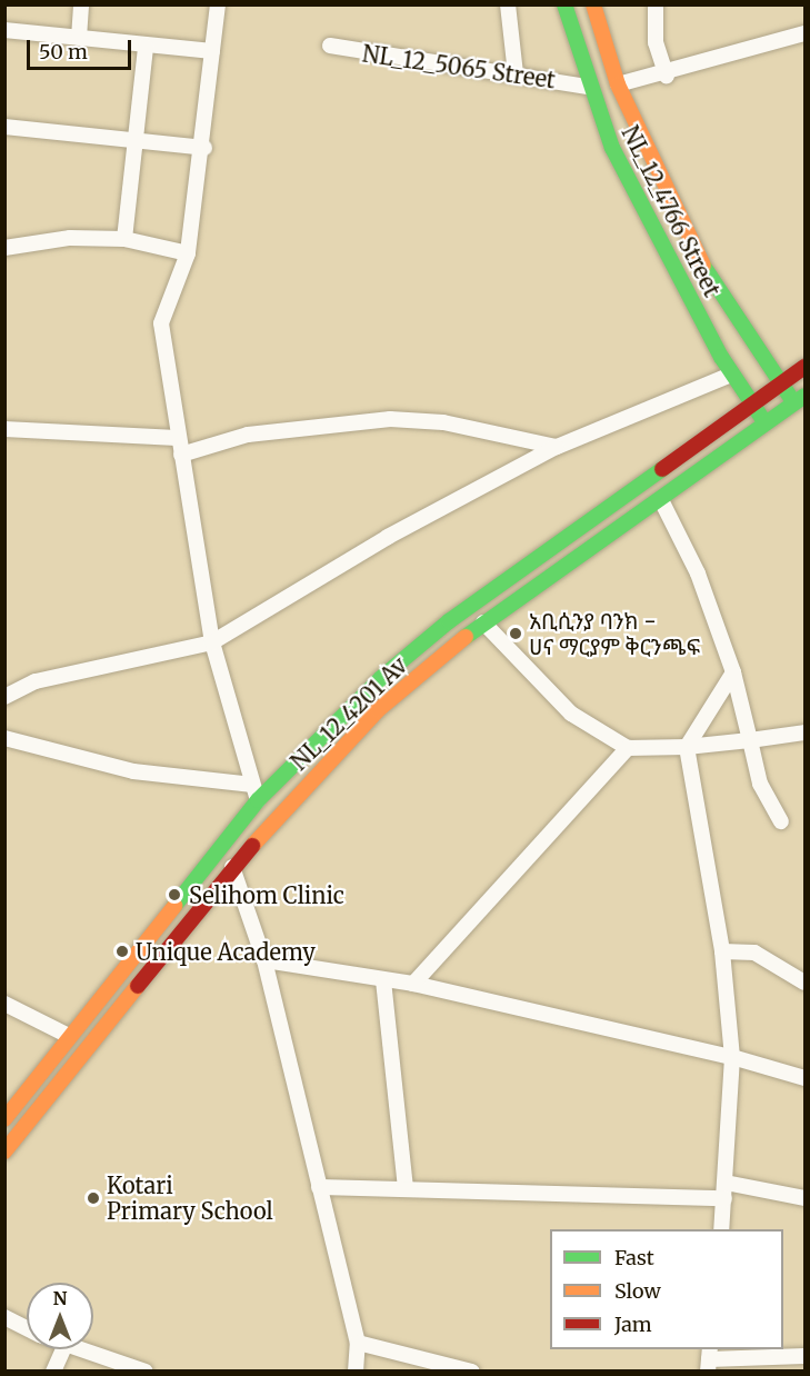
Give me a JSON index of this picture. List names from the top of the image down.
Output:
{
  "streets": {
    "main road": ["NL_12_4766 Street", "NL_12_4201 Av"],
    "street": ["NL_12_5065 Street"]
  },
  "crossings": [
    ["NL_12_5065 Street", "NL_12_4766 Street"],
    ["NL_12_4766 Street", "NL_12_4201 Av"]
  ],
  "places": [
    "አቢሲንያ ባንክ - ሀና ማርያም ቅርንጫፍ",
    "Selihom Clinic",
    "Unique Academy",
    "Kotari Primary School"
  ],
  "legend": ["Fast", "Slow", "Jam"],
  "scale_bar": "50 m",
  "north": "top"
}
